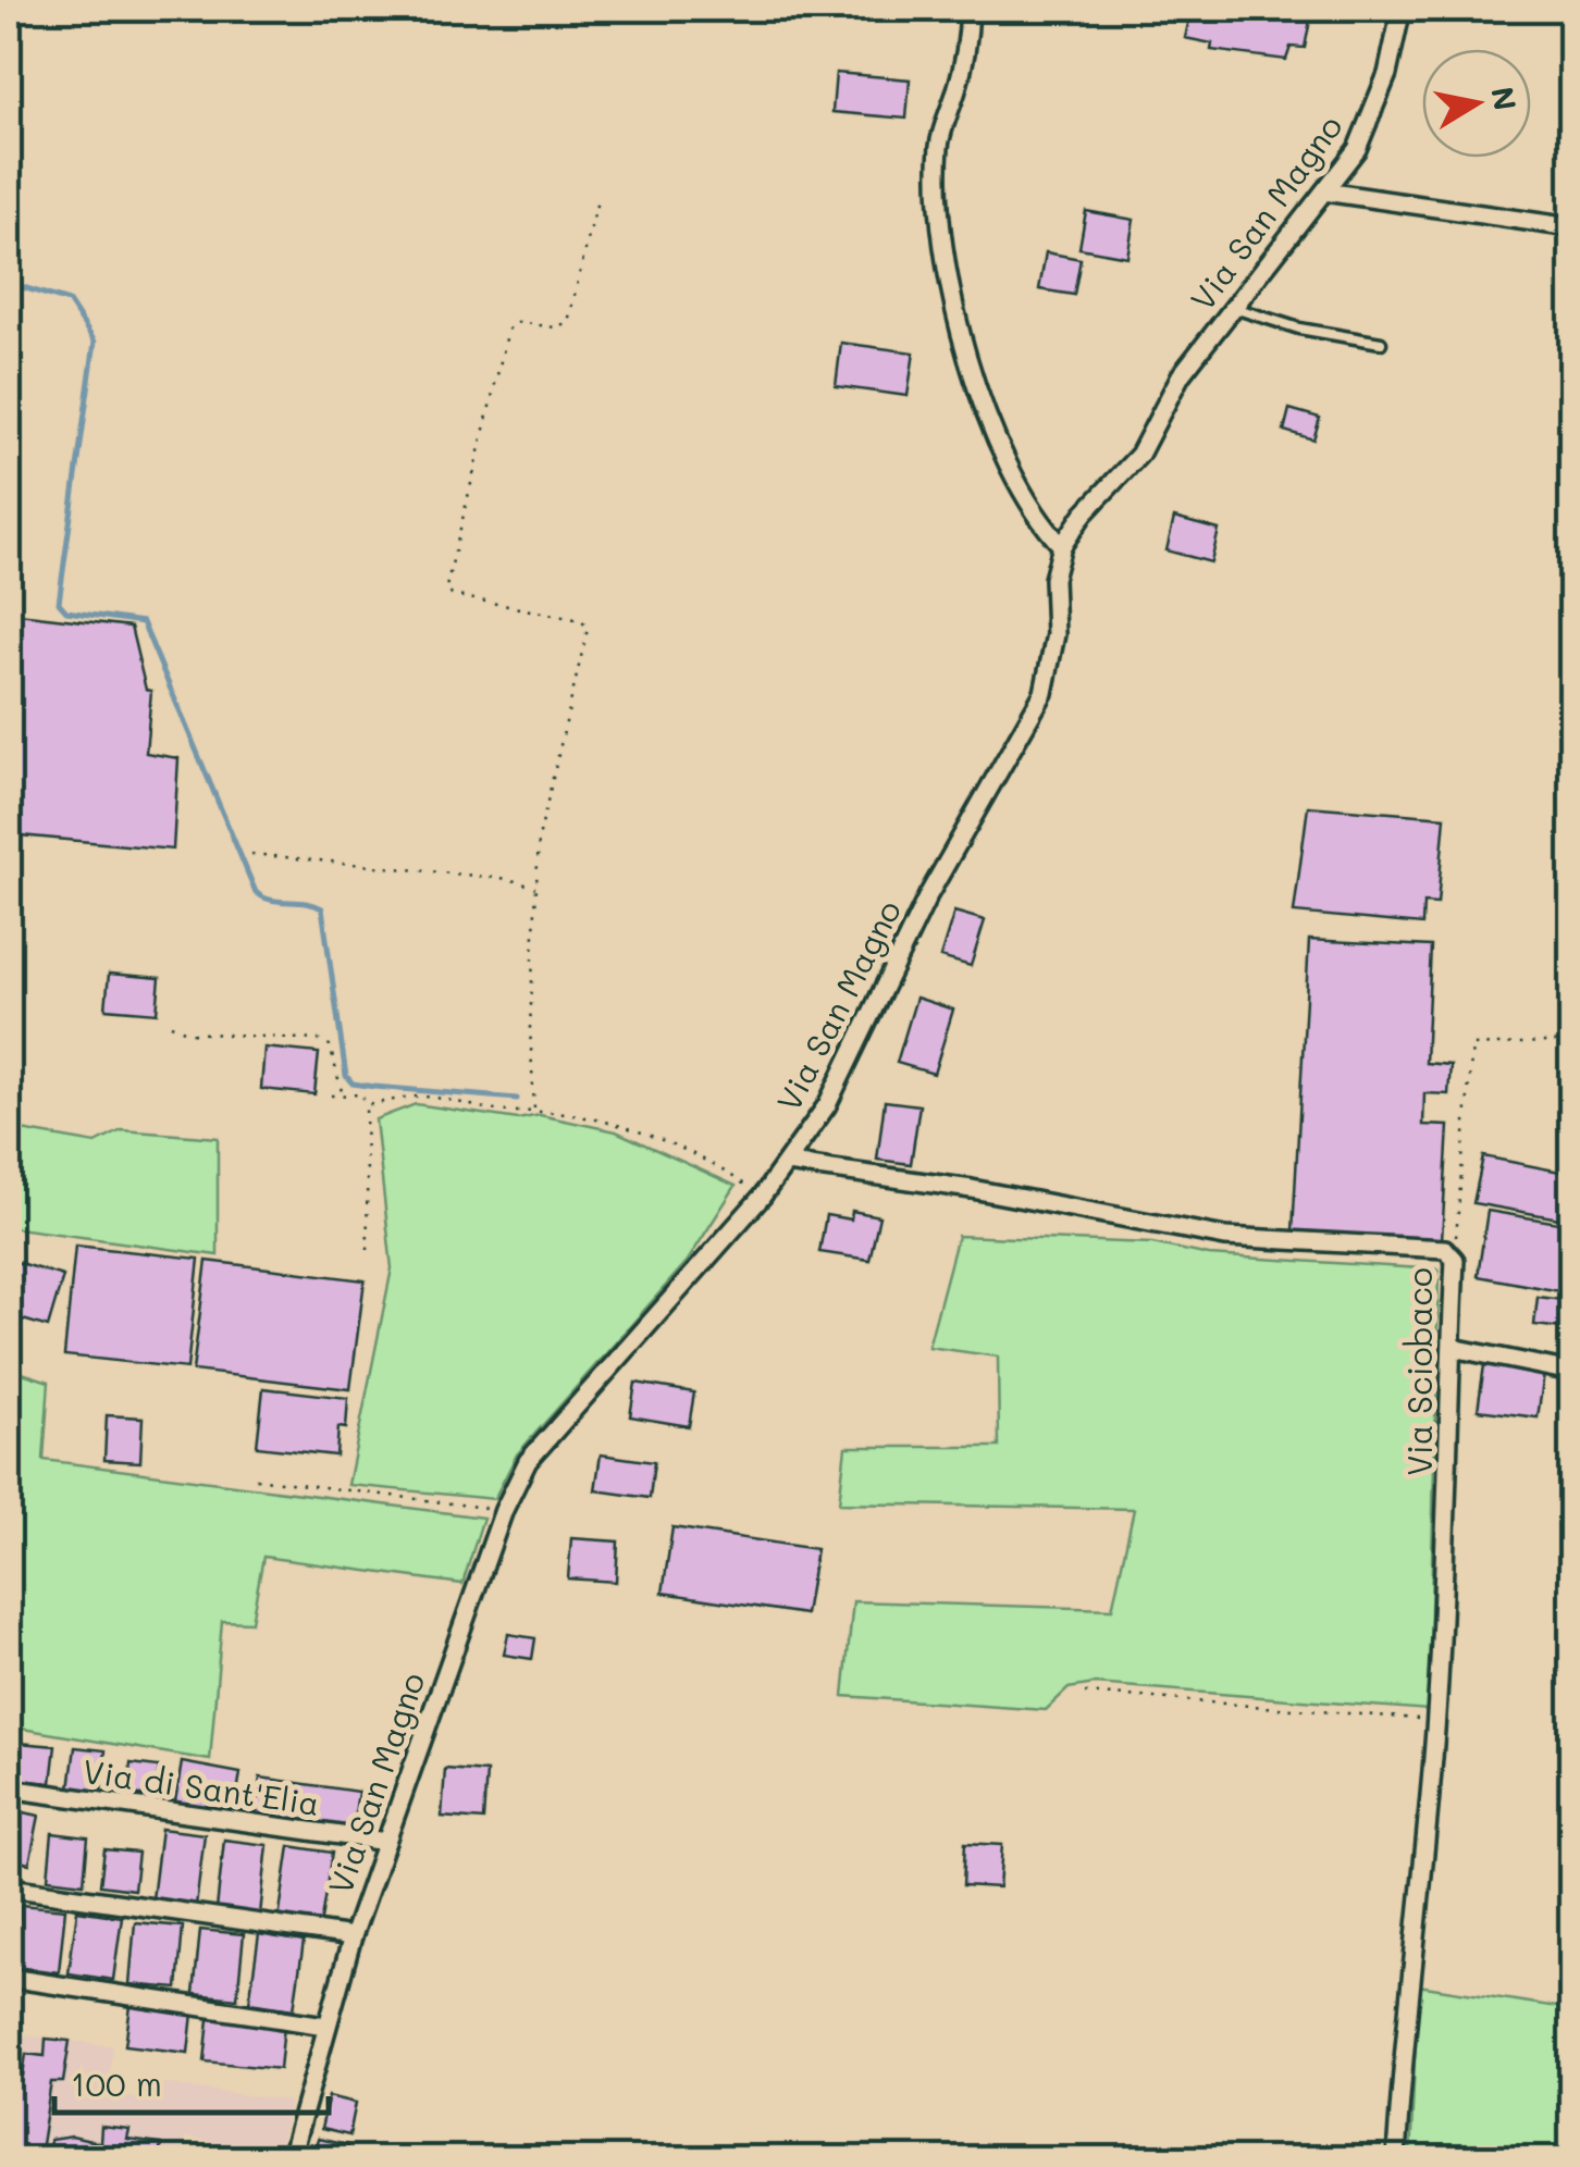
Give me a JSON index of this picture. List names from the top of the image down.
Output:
{
  "streets": {
    "street": ["Via San Magno", "Via Sciobaco", "Via di Sant'Elia"]
  },
  "crossings": [
    ["Via San Magno", "Via Sciobaco"],
    ["Via San Magno", "Via di Sant'Elia"]
  ],
  "scale_bar": "100 m",
  "north": "right"
}
